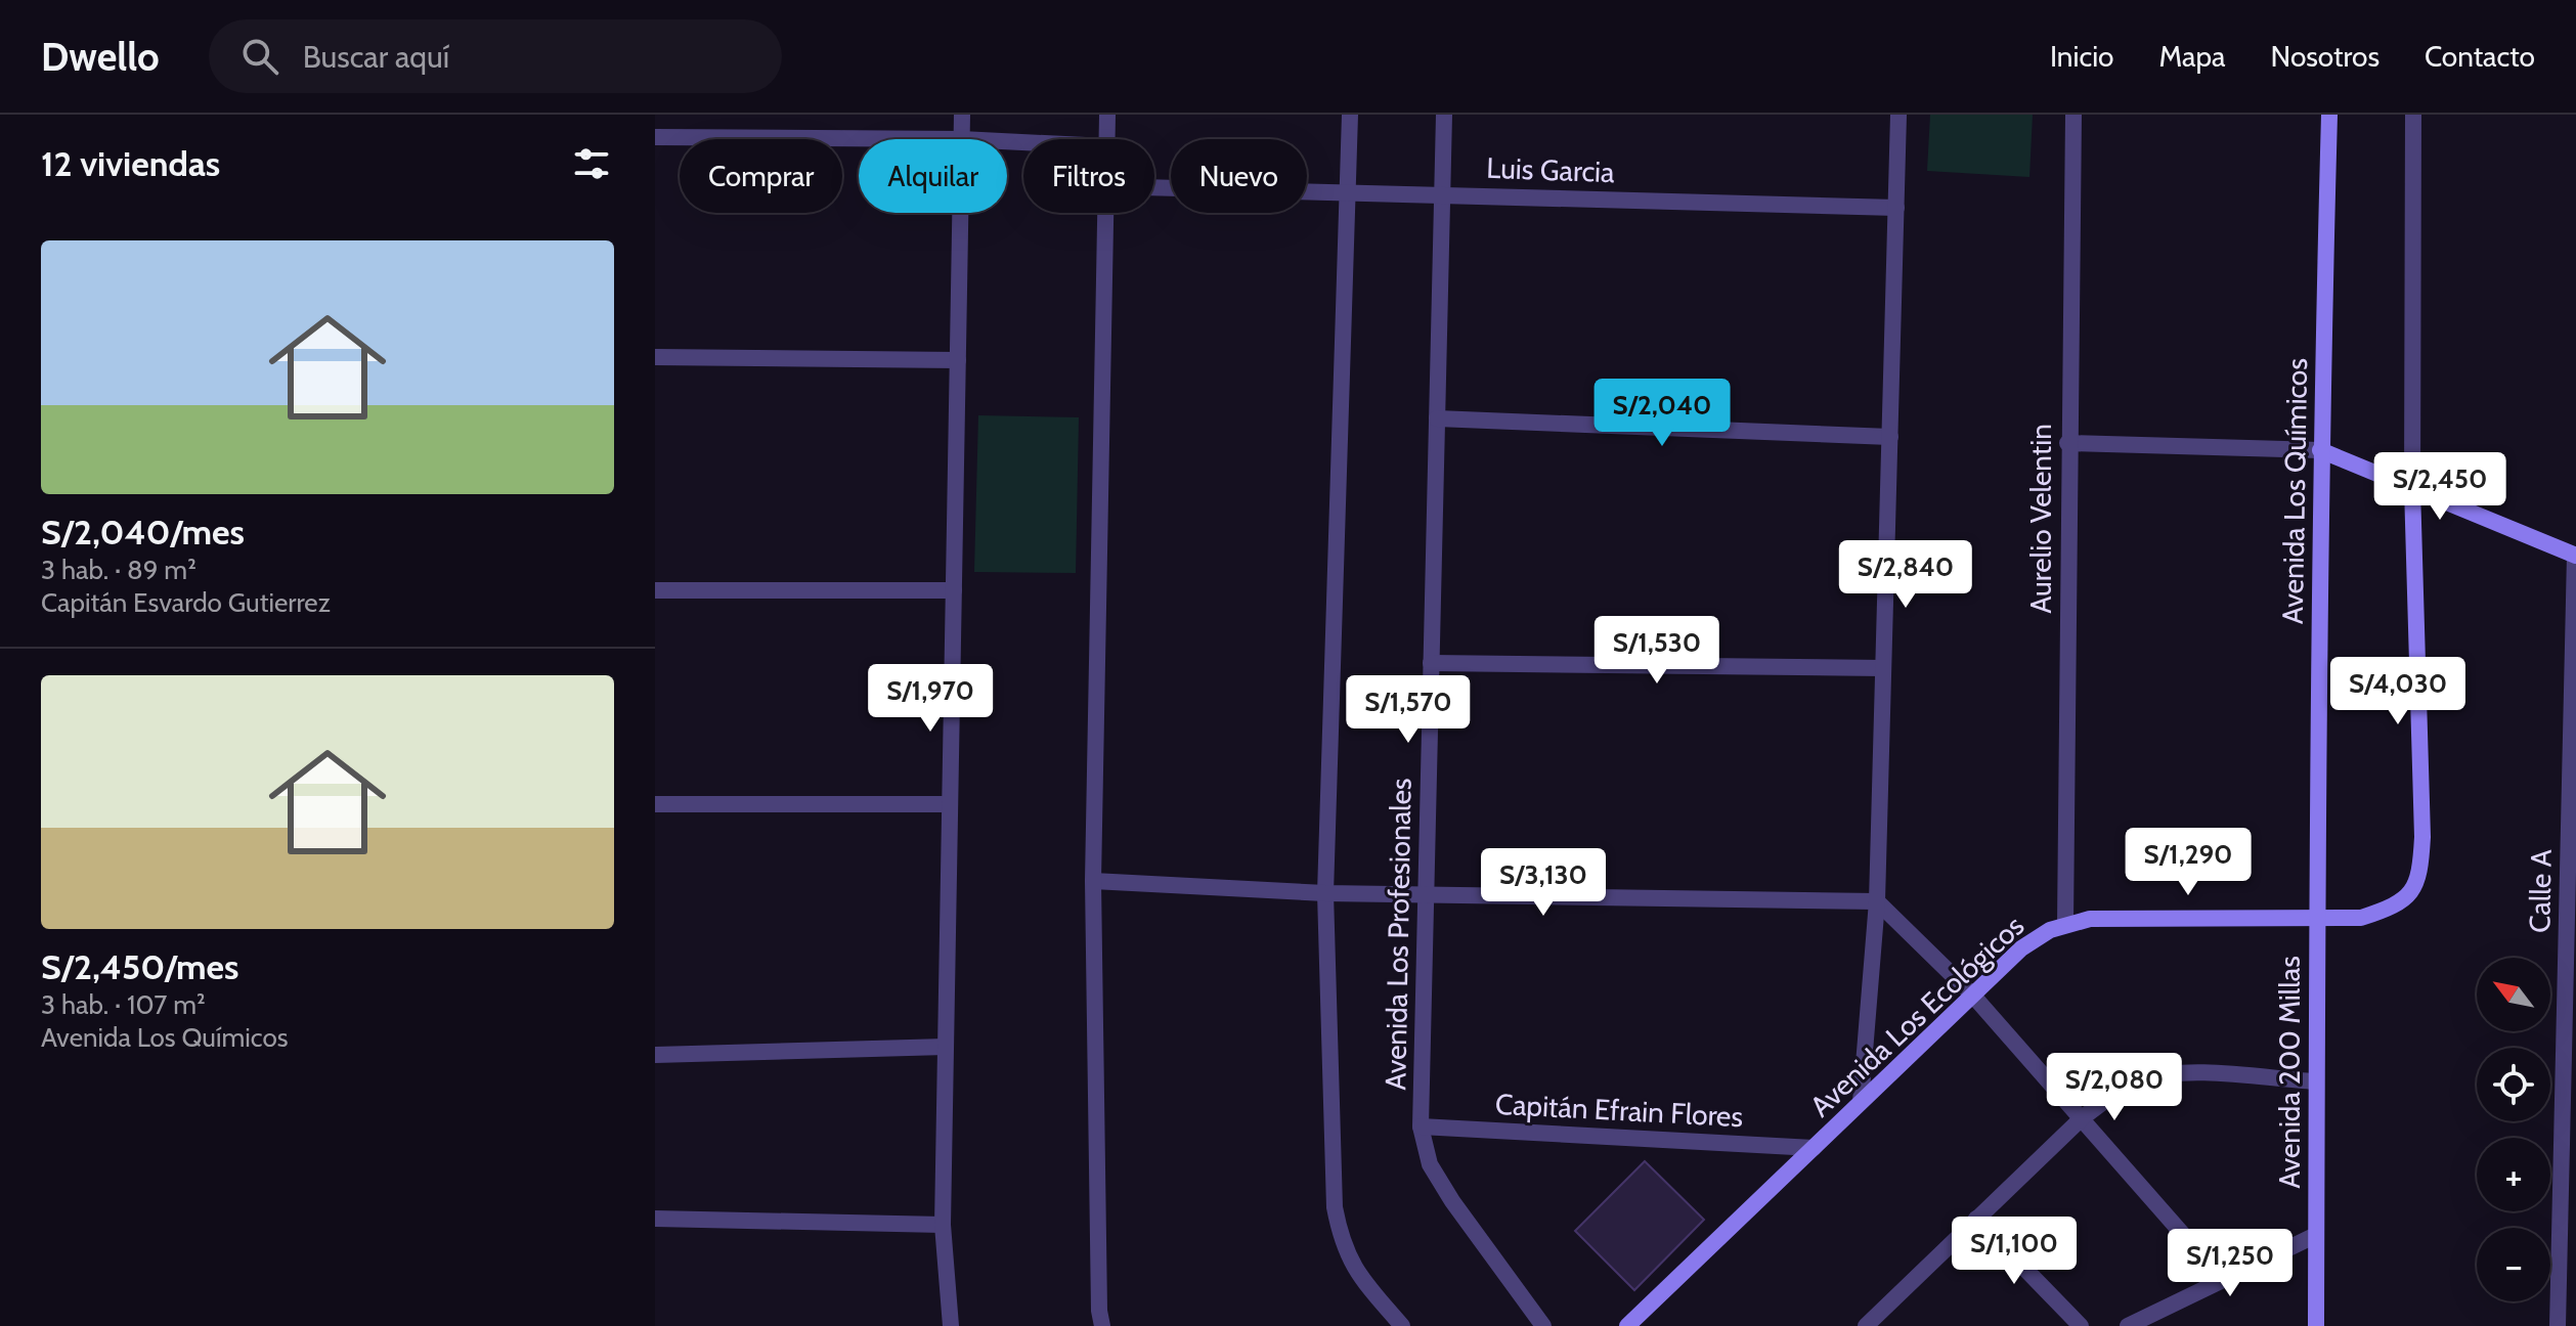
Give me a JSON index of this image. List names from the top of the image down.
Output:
{
  "streets": {
    "main road": ["Avenida Los Químicos", "Avenida Los Ecológicos", "Avenida 200 Millas"],
    "street": [
      "Luis Garcia",
      "Aurelio Velentin",
      "Calle A",
      "Avenida Los Profesionales",
      "Capitán Efrain Flores"
    ]
  },
  "crossings": [
    ["Luis Garcia", "Avenida Los Profesionales"],
    ["Avenida Los Químicos", "Avenida Los Ecológicos"],
    ["Avenida Los Químicos", "Avenida 200 Millas"],
    ["Aurelio Velentin", "Avenida Los Ecológicos"],
    ["Avenida Los Profesionales", "Capitán Efrain Flores"],
    ["Avenida Los Ecológicos", "Avenida 200 Millas"],
    ["Avenida Los Ecológicos", "Capitán Efrain Flores"]
  ],
  "north": "top left",
  "page": {
    "header": "Dwello",
    "search": "Buscar aquí",
    "nav": [
      "Inicio",
      "Mapa",
      "Nosotros",
      "Contacto"
    ],
    "heading": "12 viviendas",
    "chip": [
      "Comprar",
      "Alquilar",
      "Filtros",
      "Nuevo"
    ],
    "list": [
      {
        "name": "S/2,040/mes",
        "note": "3 hab. · 89 m² · Capitán Esvardo Gutierrez"
      },
      {
        "name": "S/2,450/mes",
        "note": "3 hab. · 107 m² · Avenida Los Químicos"
      }
    ],
    "price": [
      "S/2,040",
      "S/2,450",
      "S/2,840",
      "S/1,530",
      "S/4,030",
      "S/1,970",
      "S/1,570",
      "S/1,290",
      "S/3,130",
      "S/2,080",
      "S/1,100",
      "S/1,250"
    ],
    "map_buttons": ["+", "−"]
  }
}
